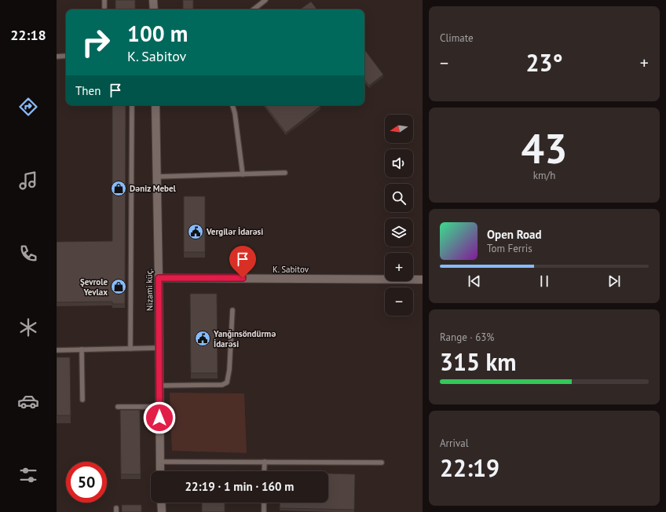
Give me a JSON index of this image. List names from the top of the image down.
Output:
{
  "streets": {
    "main road": ["K. Sabitov", "Nizami küç."]
  },
  "crossings": [
    ["K. Sabitov", "Nizami küç."]
  ],
  "places": {
    "shop": ["Dəniz Mebel", "Şevrole Yevlax"],
    "public building": ["Vergilər İdarəsi", "Yanğınsöndürmə İdarəsi"]
  },
  "north": "left",
  "page": {
    "tabs": "22:18",
    "tile": [
      "Climate",
      ["43", "km/h"],
      ["Range · 63%", "315 km"],
      ["Arrival", "22:19"]
    ],
    "turn": ["100 m", "K. Sabitov"],
    "heat": ["−", "23°", "+"],
    "then": "Then",
    "map_buttons": ["+", "−"],
    "song": ["Open Road", "Tom Ferris"],
    "limit": "50",
    "trip": "22:19 · 1 min · 160 m"
  }
}
